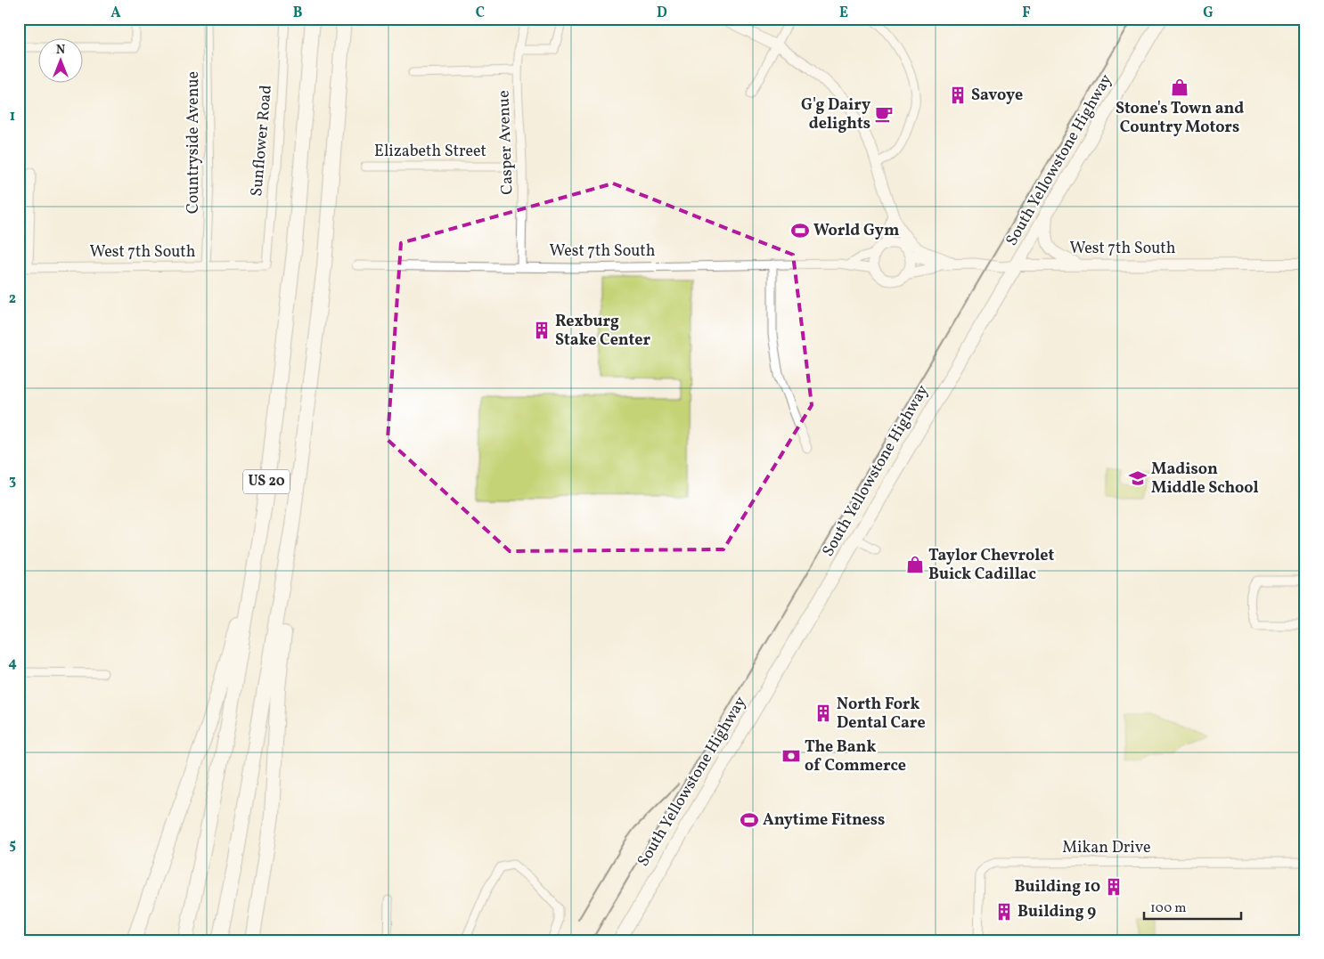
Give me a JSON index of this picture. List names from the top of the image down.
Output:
{
  "streets": {
    "highway": ["US 20"],
    "main road": ["South Yellowstone Highway", "West 7th South"],
    "street": [
      "Sunflower Road",
      "Countryside Avenue",
      "Casper Avenue",
      "Elizabeth Street",
      "Mikan Drive"
    ]
  },
  "crossings": [
    ["Sunflower Road", "West 7th South"],
    ["Countryside Avenue", "West 7th South"],
    ["Casper Avenue", "Elizabeth Street"],
    ["Casper Avenue", "West 7th South"],
    ["South Yellowstone Highway", "West 7th South"]
  ],
  "places": {
    "shop": ["Stone's Town and Country Motors", "Taylor Chevrolet Buick Cadillac"],
    "building": [
      "Savoye",
      "Rexburg Stake Center",
      "North Fork Dental Care",
      "Building 10",
      "Building 9"
    ],
    "cafe": ["G'g Dairy delights"],
    "sports": ["World Gym", "Anytime Fitness"],
    "school or university": ["Madison Middle School"],
    "bank": ["The Bank of Commerce"]
  },
  "scale_bar": "100 m",
  "north": "top",
  "grid": {
    "columns": [
      "A",
      "B",
      "C",
      "D",
      "E",
      "F",
      "G"
    ],
    "rows": [
      "1",
      "2",
      "3",
      "4",
      "5"
    ]
  }
}
